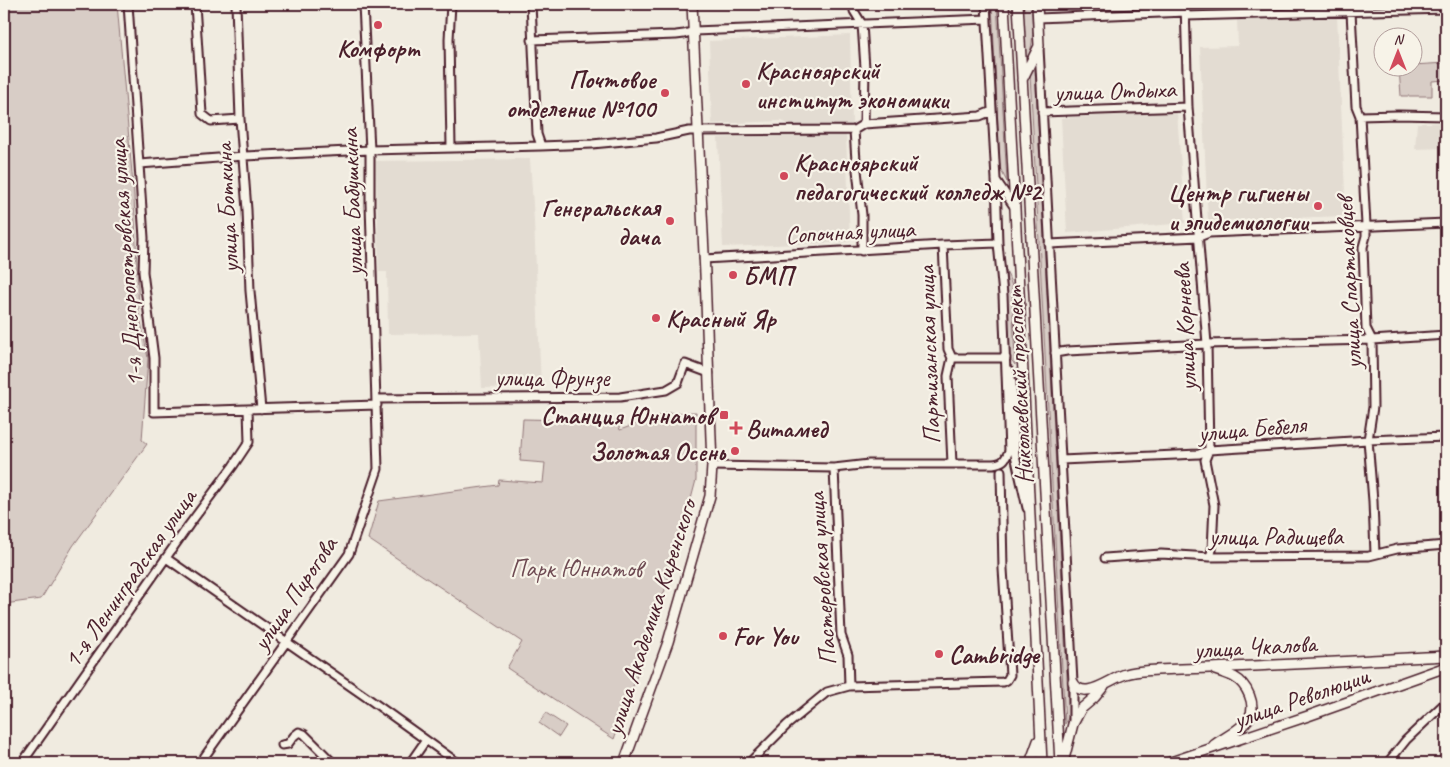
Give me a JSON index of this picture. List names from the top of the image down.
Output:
{
  "streets": {
    "main road": [
      "Николаевский проспект",
      "улица Академика Киренского",
      "улица Чкалова",
      "улица Революции"
    ],
    "street": [
      "улица Отдыха",
      "улица Бабушкина",
      "улица Боткина",
      "Сопочная улица",
      "1-я Днепропетровская улица",
      "улица Спартаковцев",
      "улица Корнеева",
      "Партизанская улица",
      "улица Фрунзе",
      "улица Бебеля",
      "улица Радищева",
      "1-я Ленинградская улица",
      "Пастеровская улица",
      "улица Пирогова"
    ]
  },
  "crossings": [
    ["улица Отдыха", "улица Корнеева"],
    ["улица Бабушкина", "улица Фрунзе"],
    ["улица Бабушкина", "улица Пирогова"],
    ["улица Боткина", "1-я Днепропетровская улица"],
    ["улица Боткина", "улица Фрунзе"],
    ["Сопочная улица", "Партизанская улица"],
    ["Сопочная улица", "улица Академика Киренского"],
    ["1-я Днепропетровская улица", "улица Фрунзе"],
    ["1-я Днепропетровская улица", "1-я Ленинградская улица"],
    ["улица Спартаковцев", "улица Бебеля"],
    ["улица Спартаковцев", "улица Радищева"],
    ["улица Корнеева", "улица Бебеля"],
    ["улица Корнеева", "улица Радищева"],
    ["улица Фрунзе", "улица Пирогова"],
    ["улица Фрунзе", "улица Академика Киренского"]
  ],
  "parks": ["Парк Юннатов"],
  "places": {
    "other": [
      "Комфорт",
      "Красноярский институт экономики",
      "Почтовое отделение №100",
      "Красноярский педагогический колледж №2",
      "Центр гигиены и эпидемиологии",
      "Генеральская дача",
      "БМП",
      "Красный Яр",
      "Золотая Осень",
      "For You",
      "Cambridge"
    ],
    "transit": ["Станция Юннатов"],
    "health": ["Витамед"]
  },
  "north": "top"
}
